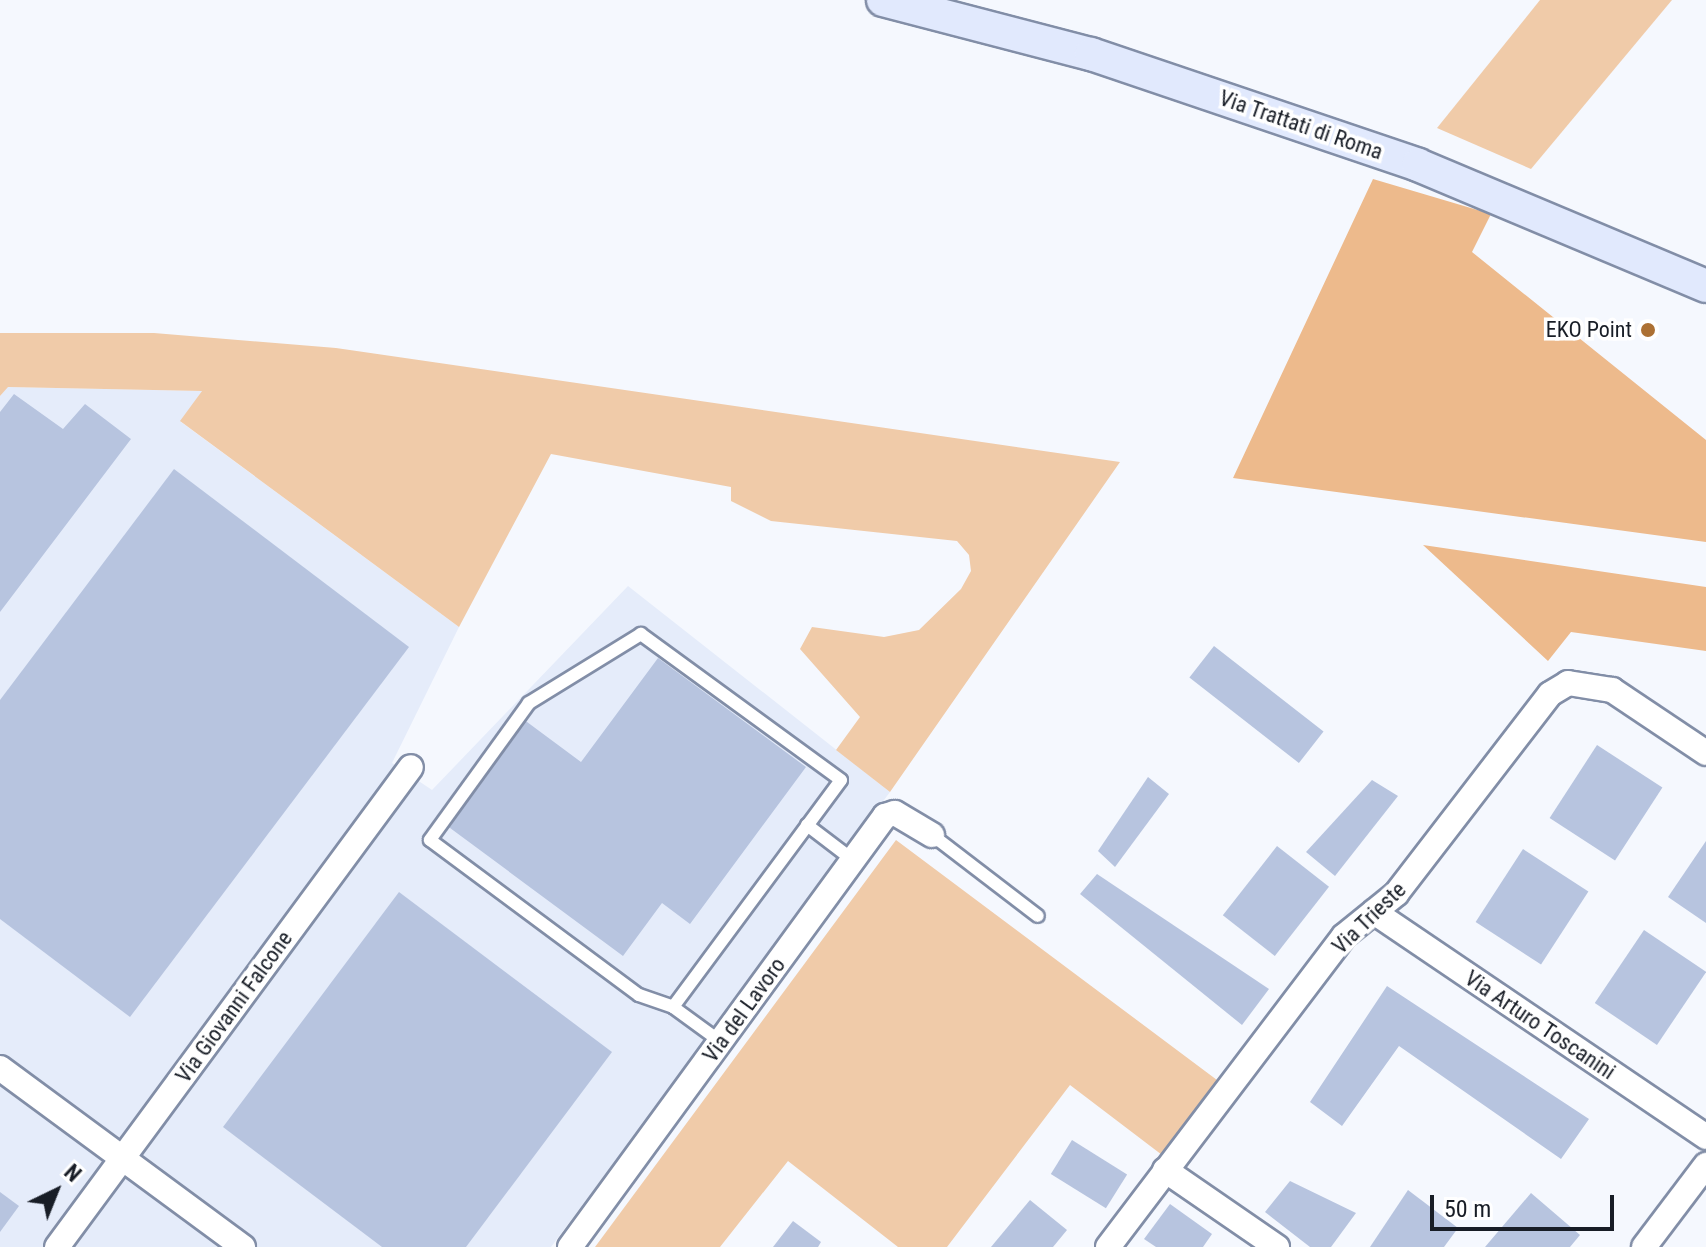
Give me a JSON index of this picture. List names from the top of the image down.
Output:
{
  "streets": {
    "main road": ["Via Trattati di Roma"],
    "street": [
      "Via Trieste",
      "Via Giovanni Falcone",
      "Via del Lavoro",
      "Via Arturo Toscanini"
    ]
  },
  "crossings": [
    ["Via Trieste", "Via Arturo Toscanini"]
  ],
  "places": ["EKO Point"],
  "scale_bar": "50 m",
  "north": "top right"
}
